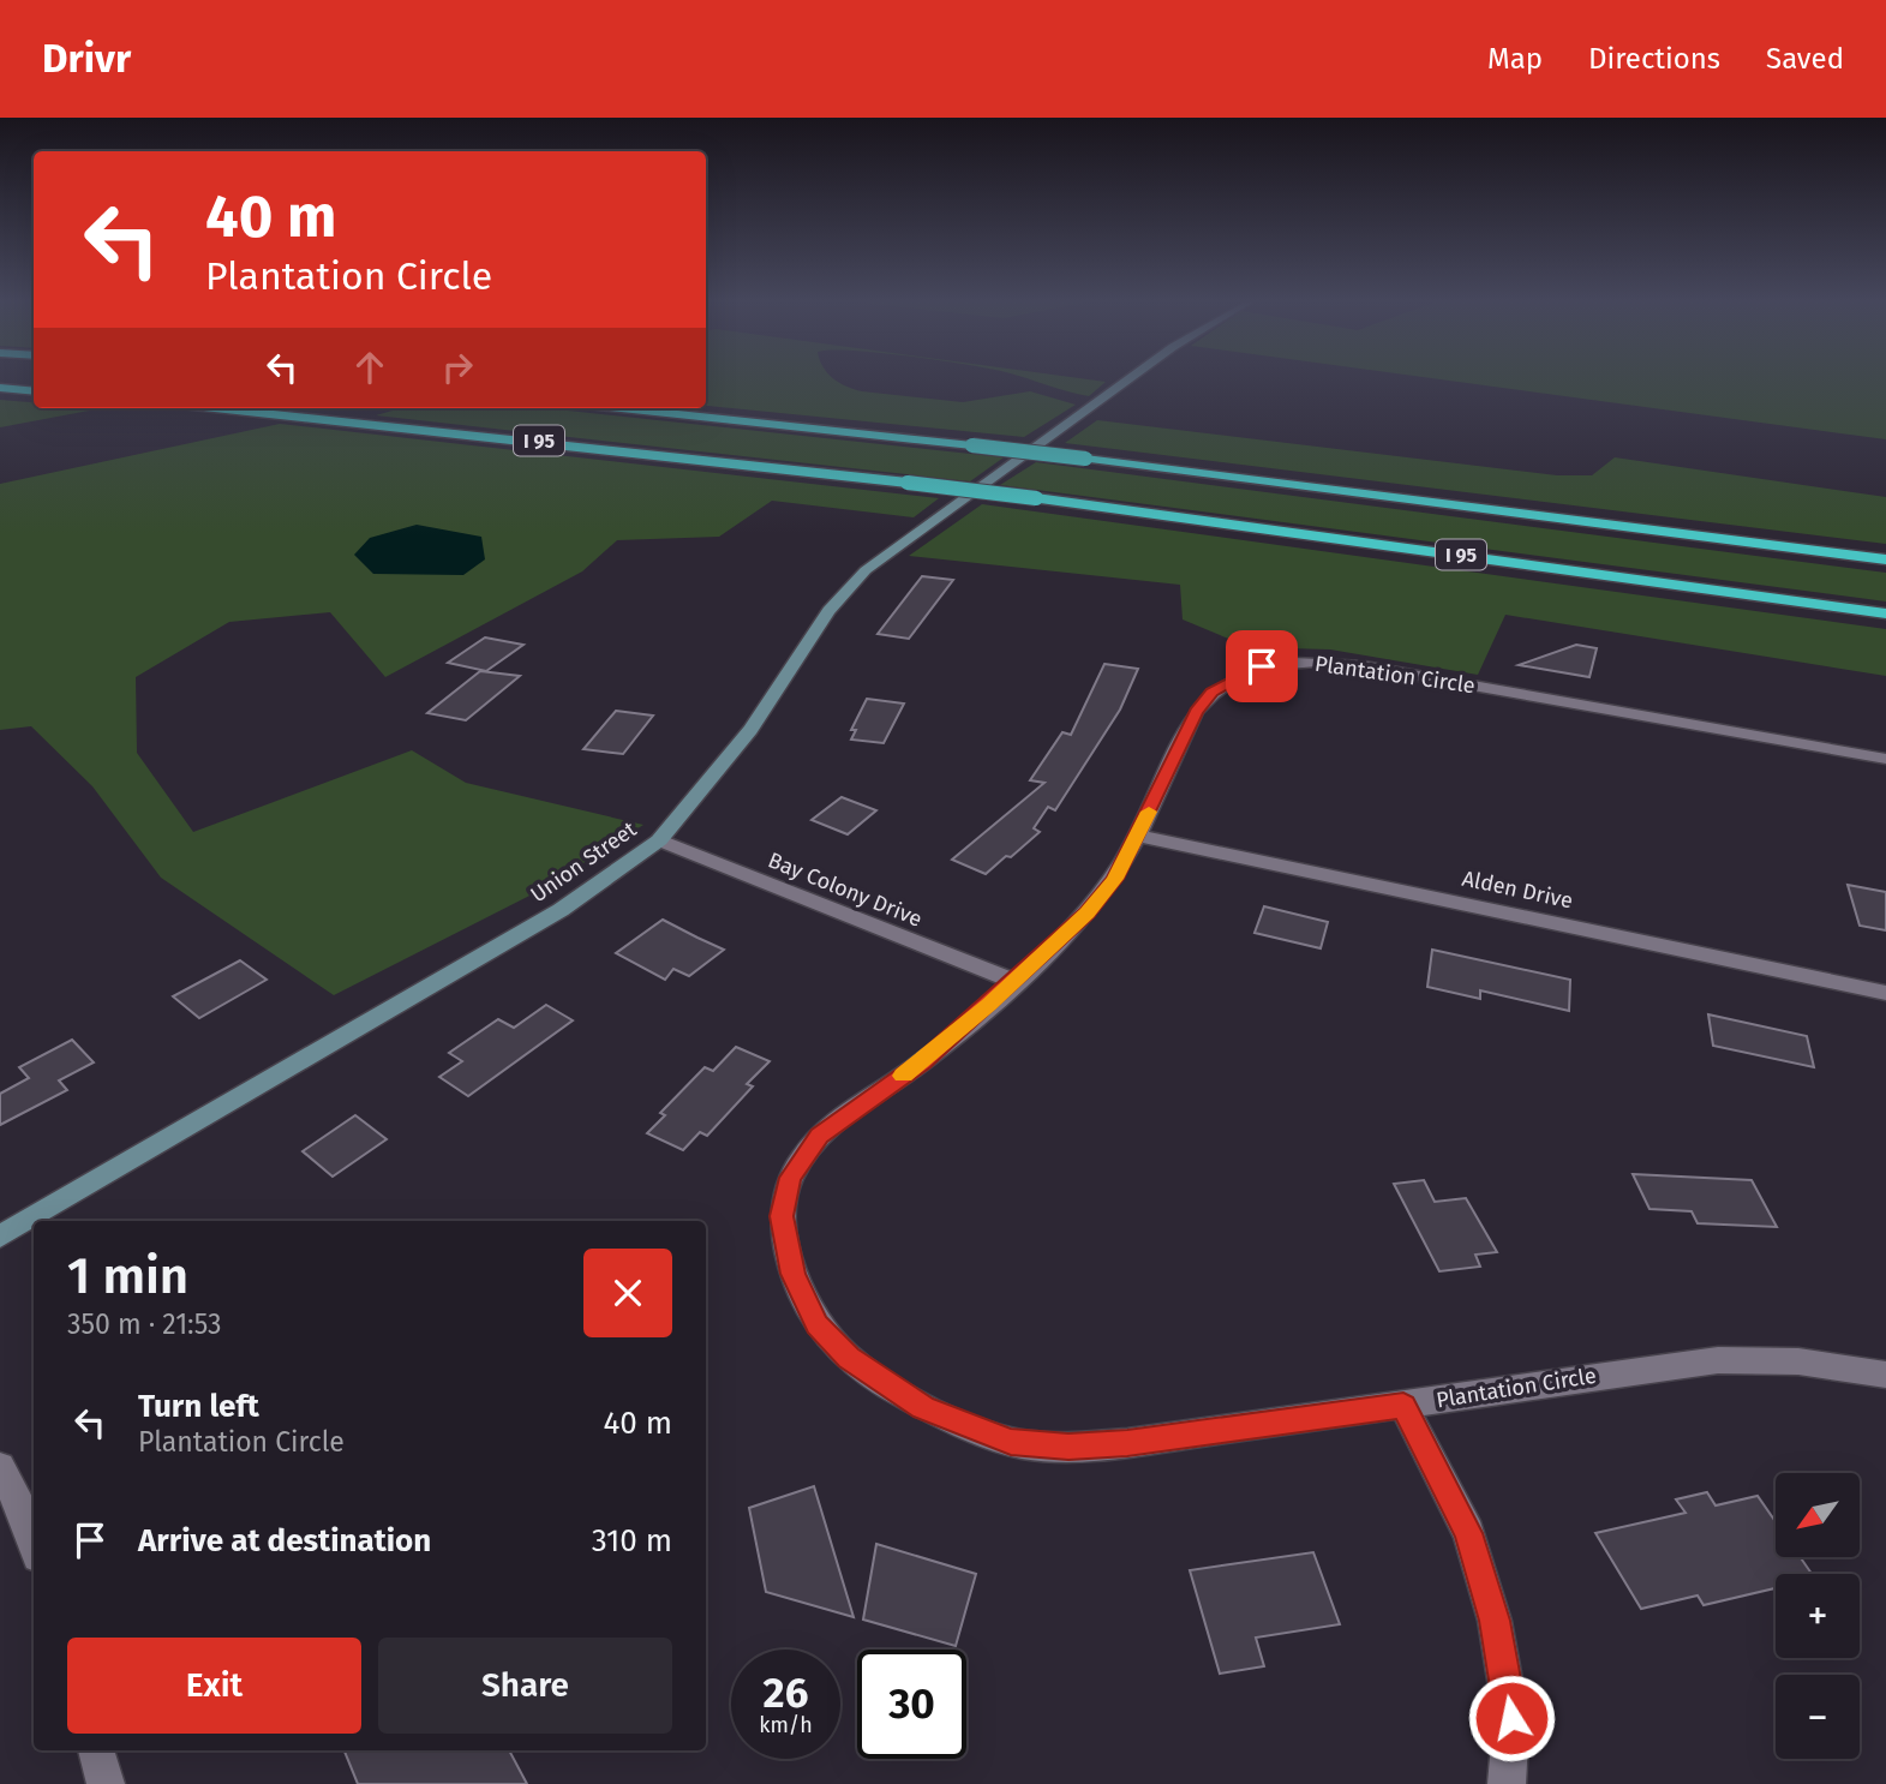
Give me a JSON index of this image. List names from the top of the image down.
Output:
{
  "streets": {
    "highway": ["I 95"],
    "main road": ["Union Street"],
    "street": ["Plantation Circle", "Bay Colony Drive", "Alden Drive"]
  },
  "crossings": [
    ["Plantation Circle", "Bay Colony Drive"],
    ["Plantation Circle", "Alden Drive"],
    ["Union Street", "Bay Colony Drive"]
  ],
  "north": "bottom left",
  "page": {
    "header": "Drivr",
    "nav": ["Map", "Directions", "Saved"],
    "turn": ["40 m", "Plantation Circle"],
    "heading": ["1 min", "350 m · 21:53"],
    "list": [
      {
        "name": "Turn left",
        "note": "Plantation Circle",
        "value": "40 m"
      },
      {
        "name": "Arrive at destination",
        "value": "310 m"
      }
    ],
    "map_buttons": ["+", "−"],
    "buttons": ["Exit", "Share"],
    "speed": "26 km/h",
    "limit": "30"
  }
}
